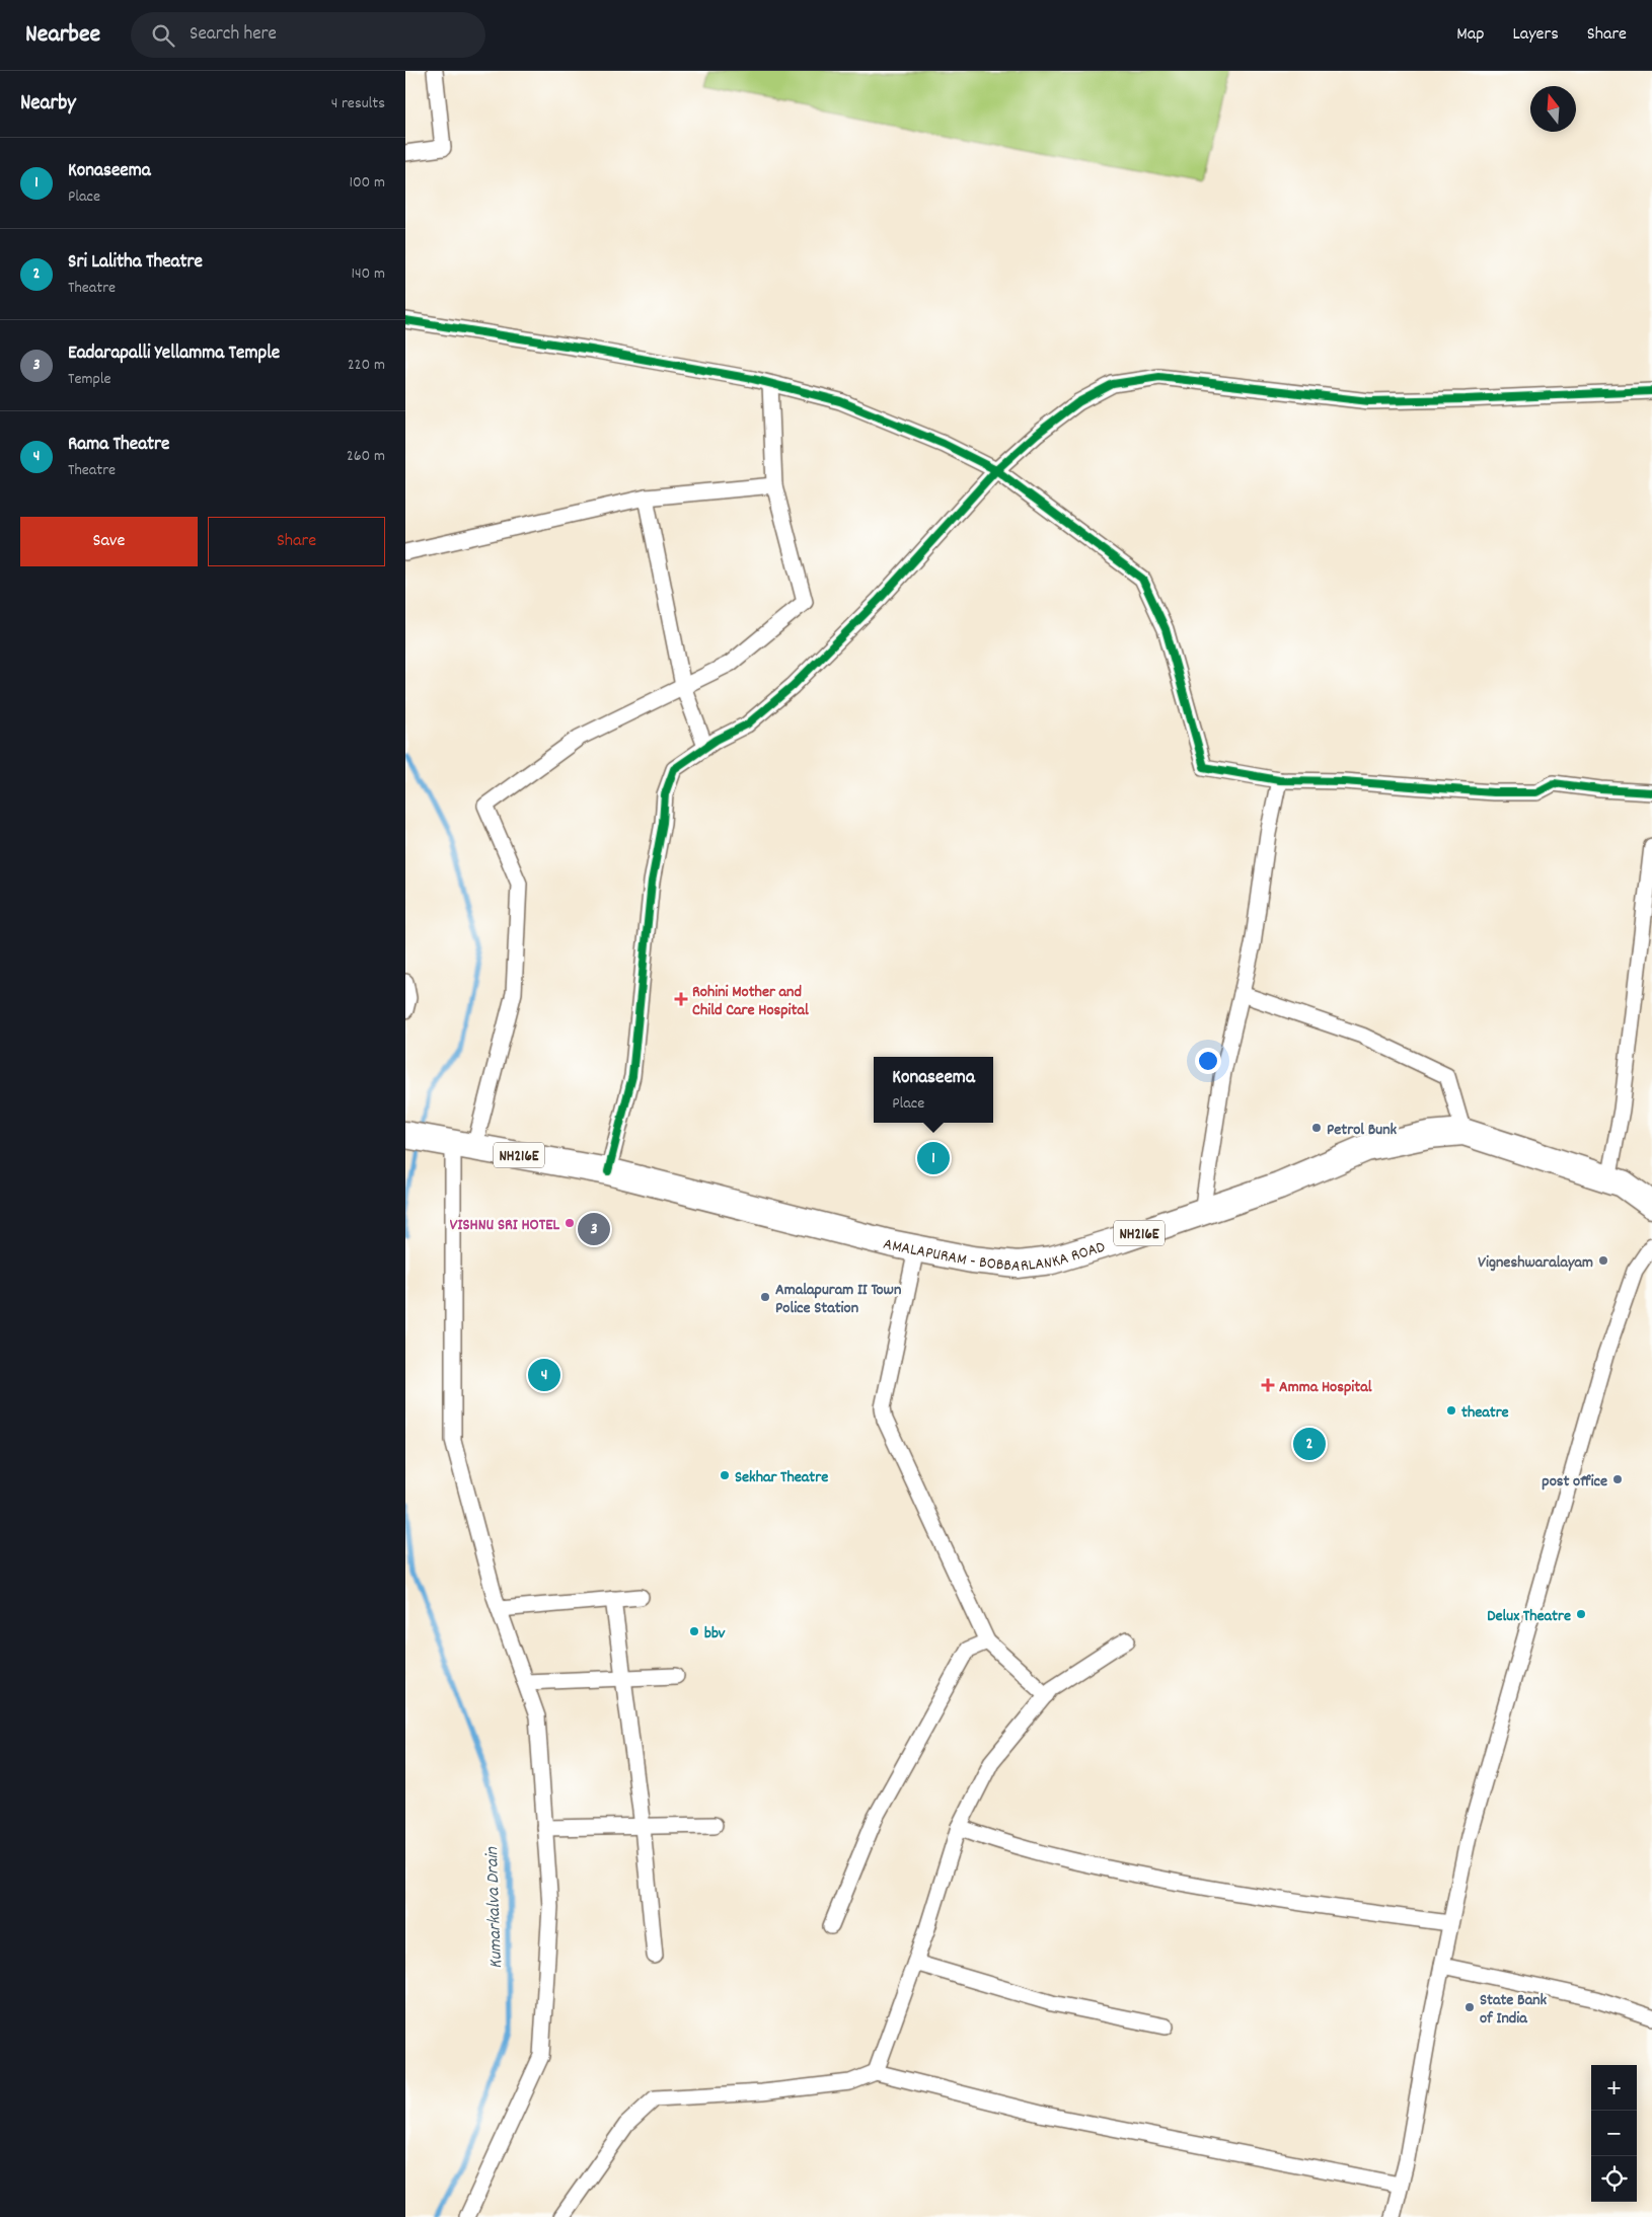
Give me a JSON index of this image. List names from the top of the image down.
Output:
{
  "streets": {
    "highway": ["NH216E", "AMALAPURAM - BOBBARLANKA ROAD"]
  },
  "water": ["Kumarkalva Drain"],
  "places": {
    "health": ["Rohini Mother and Child Care Hospital", "Amma Hospital"],
    "other": [
      "Petrol Bunk",
      "VISHNU SRI HOTEL",
      "Vigneshwaralayam",
      "Amalapuram II Town Police Station",
      "theatre",
      "Sekhar Theatre",
      "post office",
      "Delux Theatre",
      "bbv",
      "State Bank of India"
    ]
  },
  "north": "top",
  "page": {
    "header": "Nearbee",
    "search": "Search here",
    "nav": ["Map", "Layers", "Share"],
    "heading": ["Nearby", "4 results"],
    "list": [
      {
        "mark": "1",
        "name": "Konaseema",
        "note": "Place",
        "value": "100 m"
      },
      {
        "mark": "2",
        "name": "Sri Lalitha Theatre",
        "note": "Theatre",
        "value": "140 m"
      },
      {
        "mark": "3",
        "name": "Eadarapalli Yellamma Temple",
        "note": "Temple",
        "value": "220 m"
      },
      {
        "mark": "4",
        "name": "Rama Theatre",
        "note": "Theatre",
        "value": "260 m"
      }
    ],
    "buttons": ["Save", "Share"],
    "popup": ["Konaseema", "Place"],
    "pins": [
      "1",
      "3",
      "4",
      "2"
    ],
    "map_buttons": ["+", "−"]
  }
}
